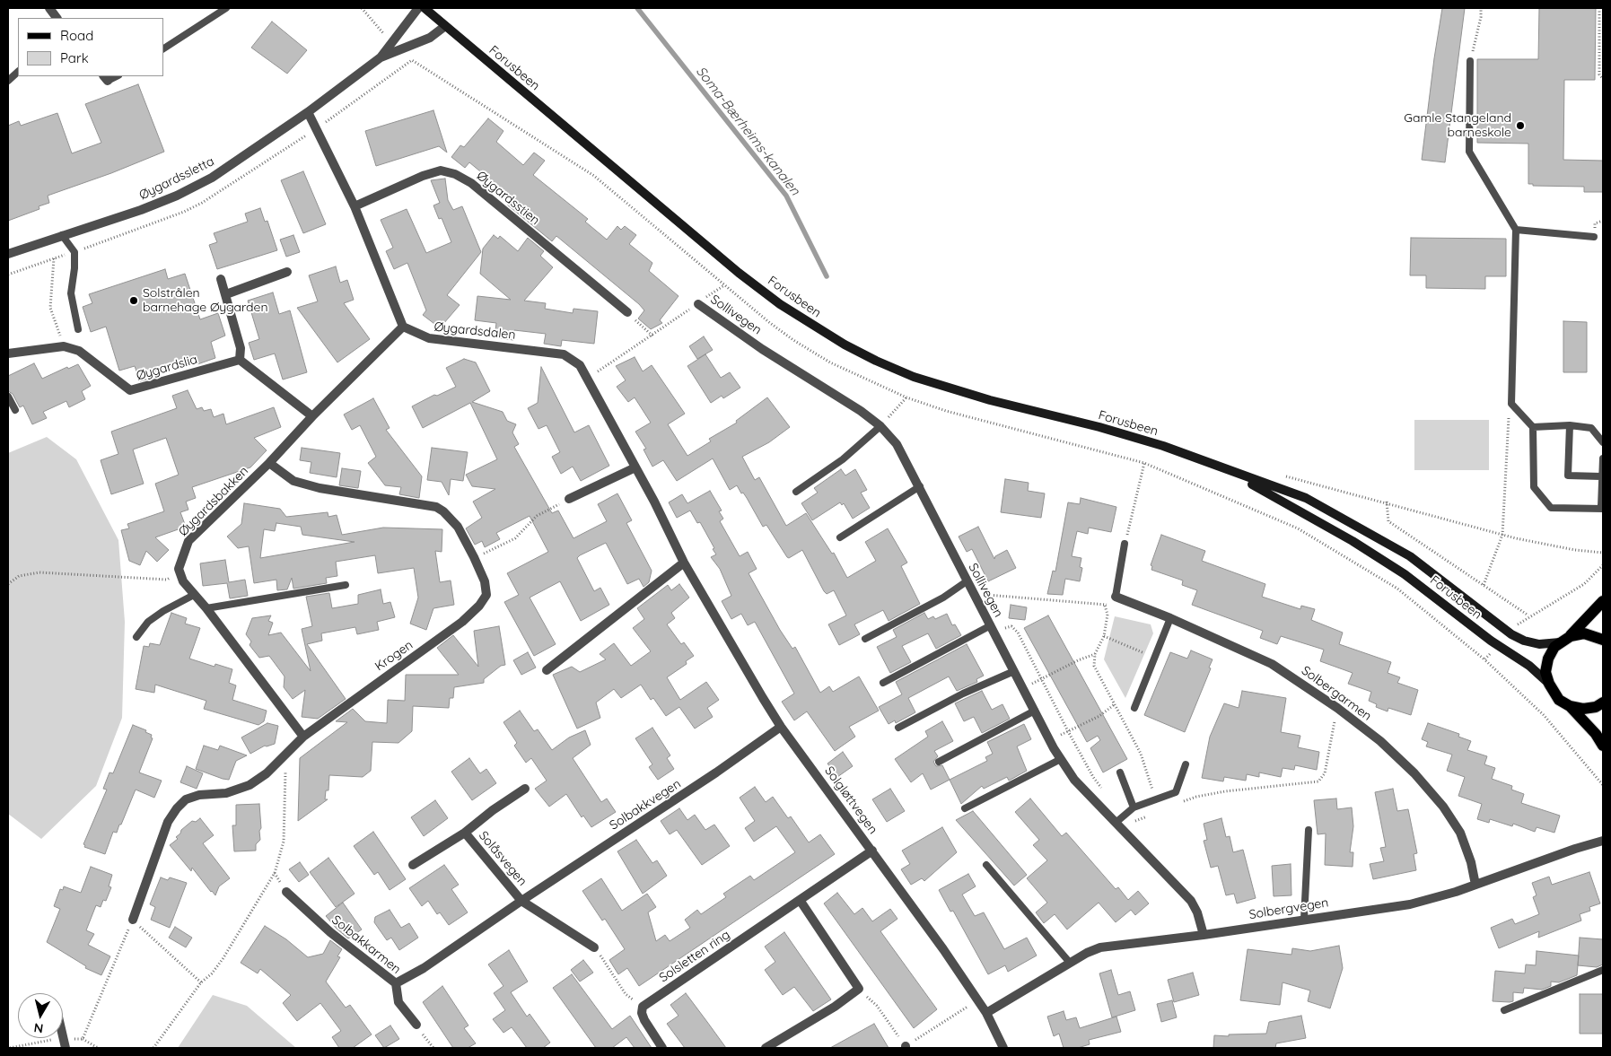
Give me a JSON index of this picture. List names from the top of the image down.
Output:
{
  "streets": {
    "main road": ["Forusbeen"],
    "street": [
      "Øygardssletta",
      "Øygardsstien",
      "Sollivegen",
      "Øygardsdalen",
      "Øygardslia",
      "Øygardsbakken",
      "Krogen",
      "Solbergarmen",
      "Solgløttvegen",
      "Solbakkvegen",
      "Solåsvegen",
      "Solbergvegen",
      "Solbakkarmen",
      "Solsletten ring"
    ]
  },
  "crossings": [
    ["Forusbeen", "Øygardssletta"],
    ["Sollivegen", "Solbergvegen"],
    ["Øygardsdalen", "Øygardsbakken"],
    ["Øygardsdalen", "Solgløttvegen"],
    ["Øygardsbakken", "Krogen"],
    ["Solbergarmen", "Solbergvegen"],
    ["Solgløttvegen", "Solbakkvegen"],
    ["Solgløttvegen", "Solbergvegen"],
    ["Solgløttvegen", "Solsletten ring"],
    ["Solbakkvegen", "Solåsvegen"],
    ["Solbakkvegen", "Solbakkarmen"]
  ],
  "water": ["Soma-Bærheims-kanalen"],
  "places": ["Gamle Stangeland barneskole", "Solstrålen barnehage Øygarden"],
  "legend": ["Road", "Park"],
  "north": "bottom"
}
